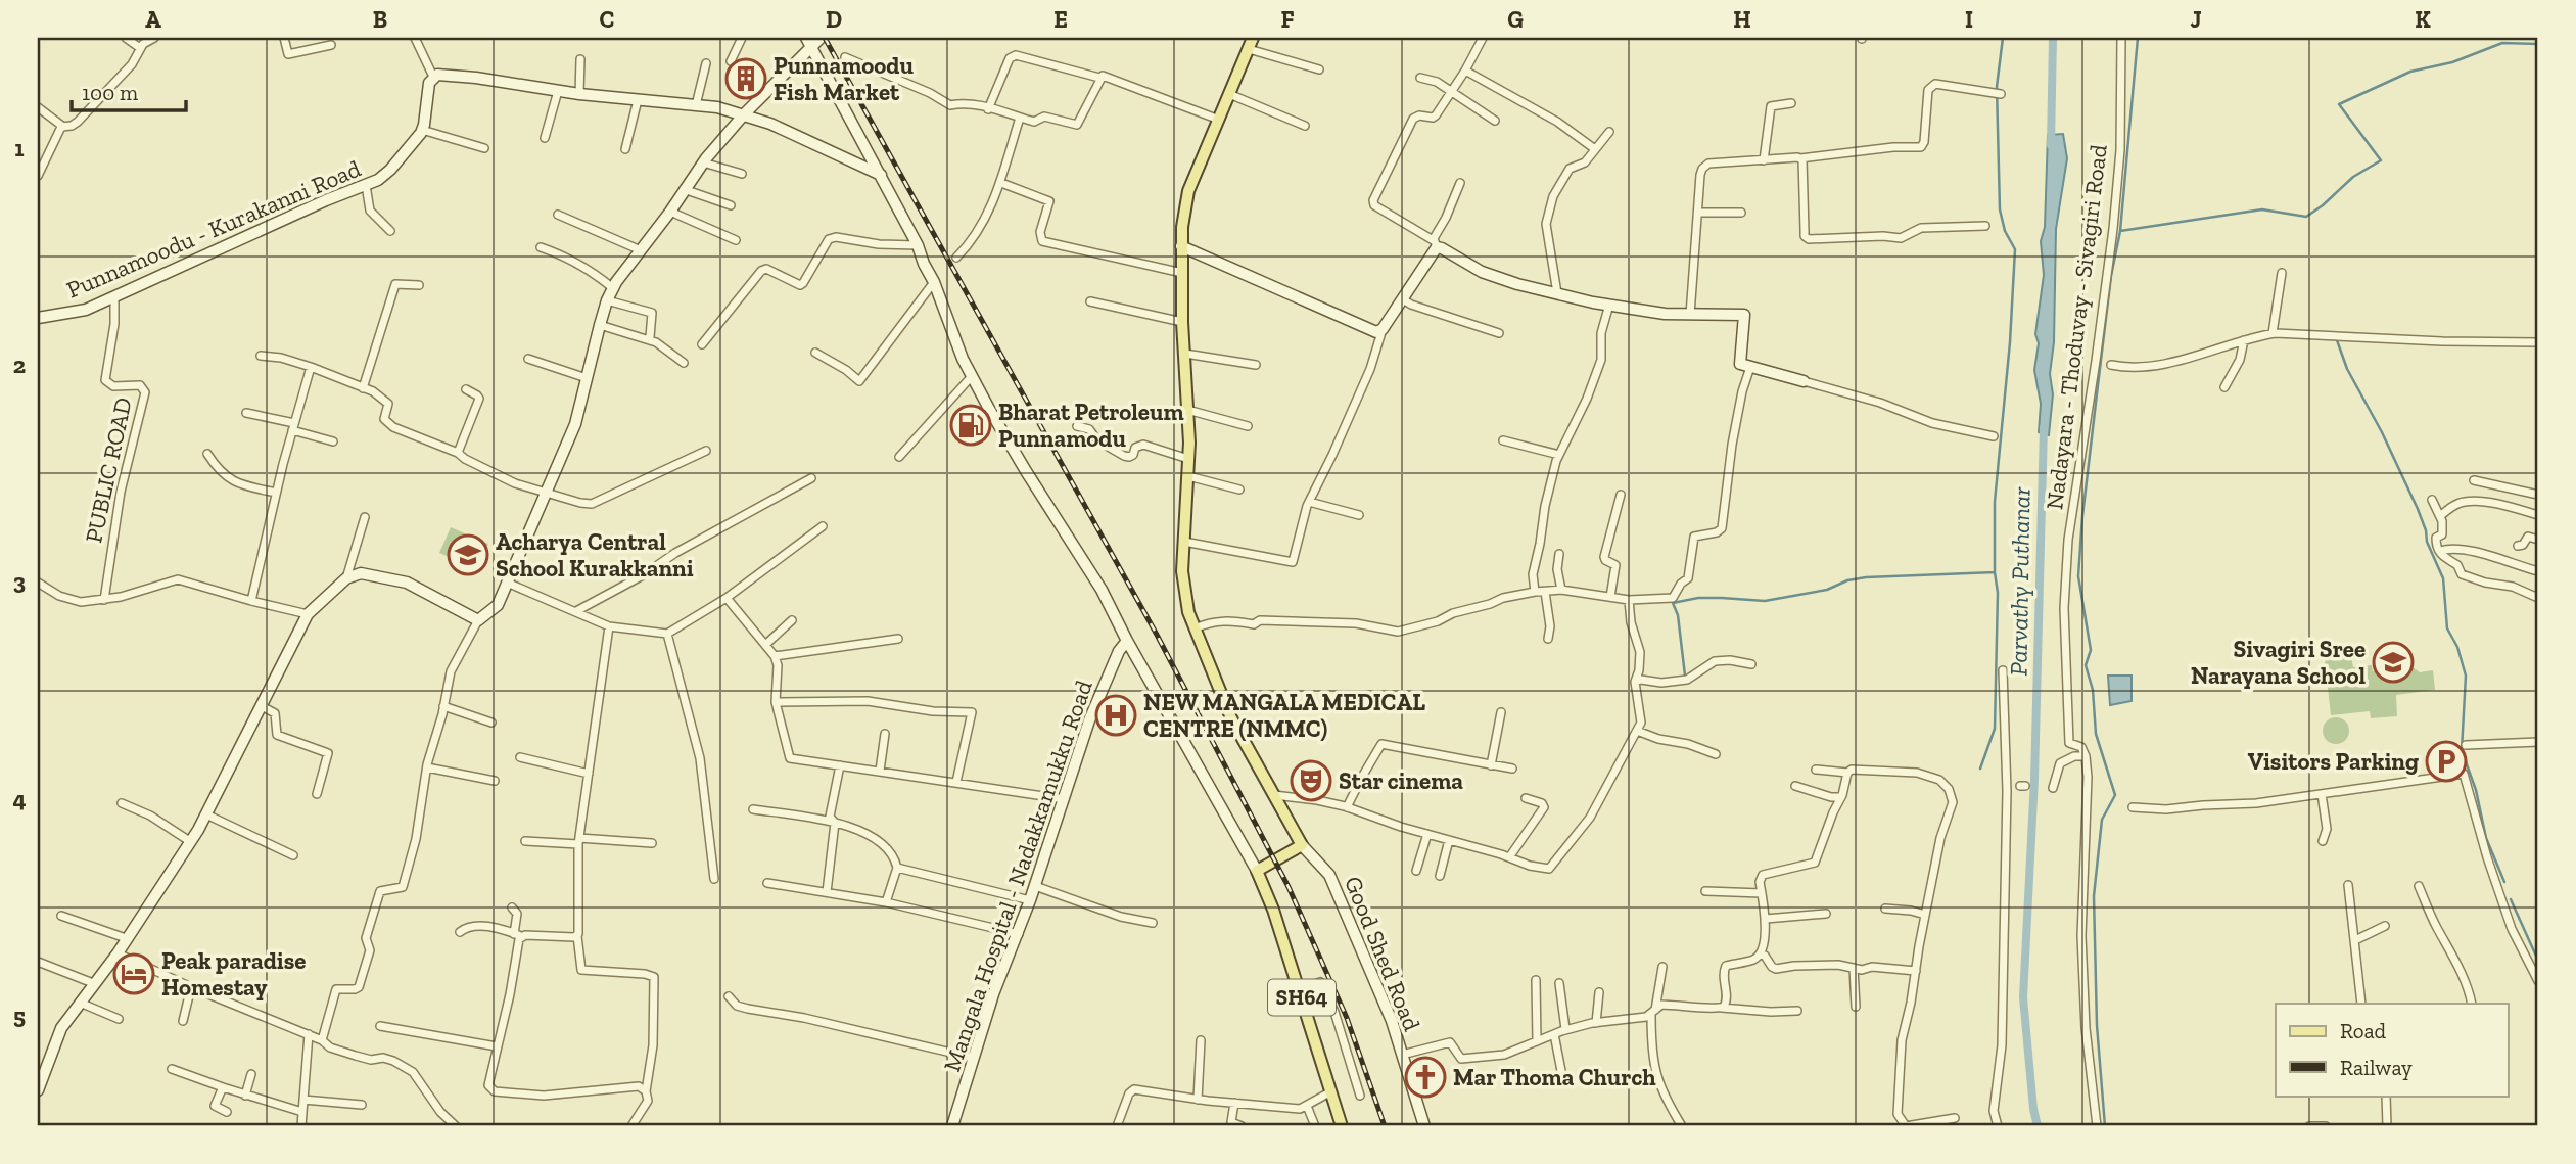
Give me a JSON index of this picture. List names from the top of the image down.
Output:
{
  "streets": {
    "main road": [
      "Punnamoodu - Kurakanni Road",
      "Mangala Hospital - Nadakkamukku Road",
      "Good Shed Road",
      "SH64"
    ],
    "street": ["Nadayara - Thoduvay - Sivagiri Road", "PUBLIC ROAD"]
  },
  "crossings": [
    ["Punnamoodu - Kurakanni Road", "PUBLIC ROAD"]
  ],
  "water": ["Parvathy Puthanar"],
  "places": {
    "building": ["Punnamoodu Fish Market"],
    "fuel station": ["Bharat Petroleum Punnamodu"],
    "school or university": ["Acharya Central School Kurakkanni", "Sivagiri Sree Narayana School"],
    "hospital": ["NEW MANGALA MEDICAL CENTRE (NMMC)"],
    "parking": ["Visitors Parking"],
    "theatre": ["Star cinema"],
    "hotel": ["Peak paradise Homestay"],
    "church": ["Mar Thoma Church"]
  },
  "legend": ["Road", "Railway"],
  "scale_bar": "100 m",
  "grid": {
    "columns": [
      "A",
      "B",
      "C",
      "D",
      "E",
      "F",
      "G",
      "H",
      "I",
      "J",
      "K"
    ],
    "rows": [
      "1",
      "2",
      "3",
      "4",
      "5"
    ]
  }
}
